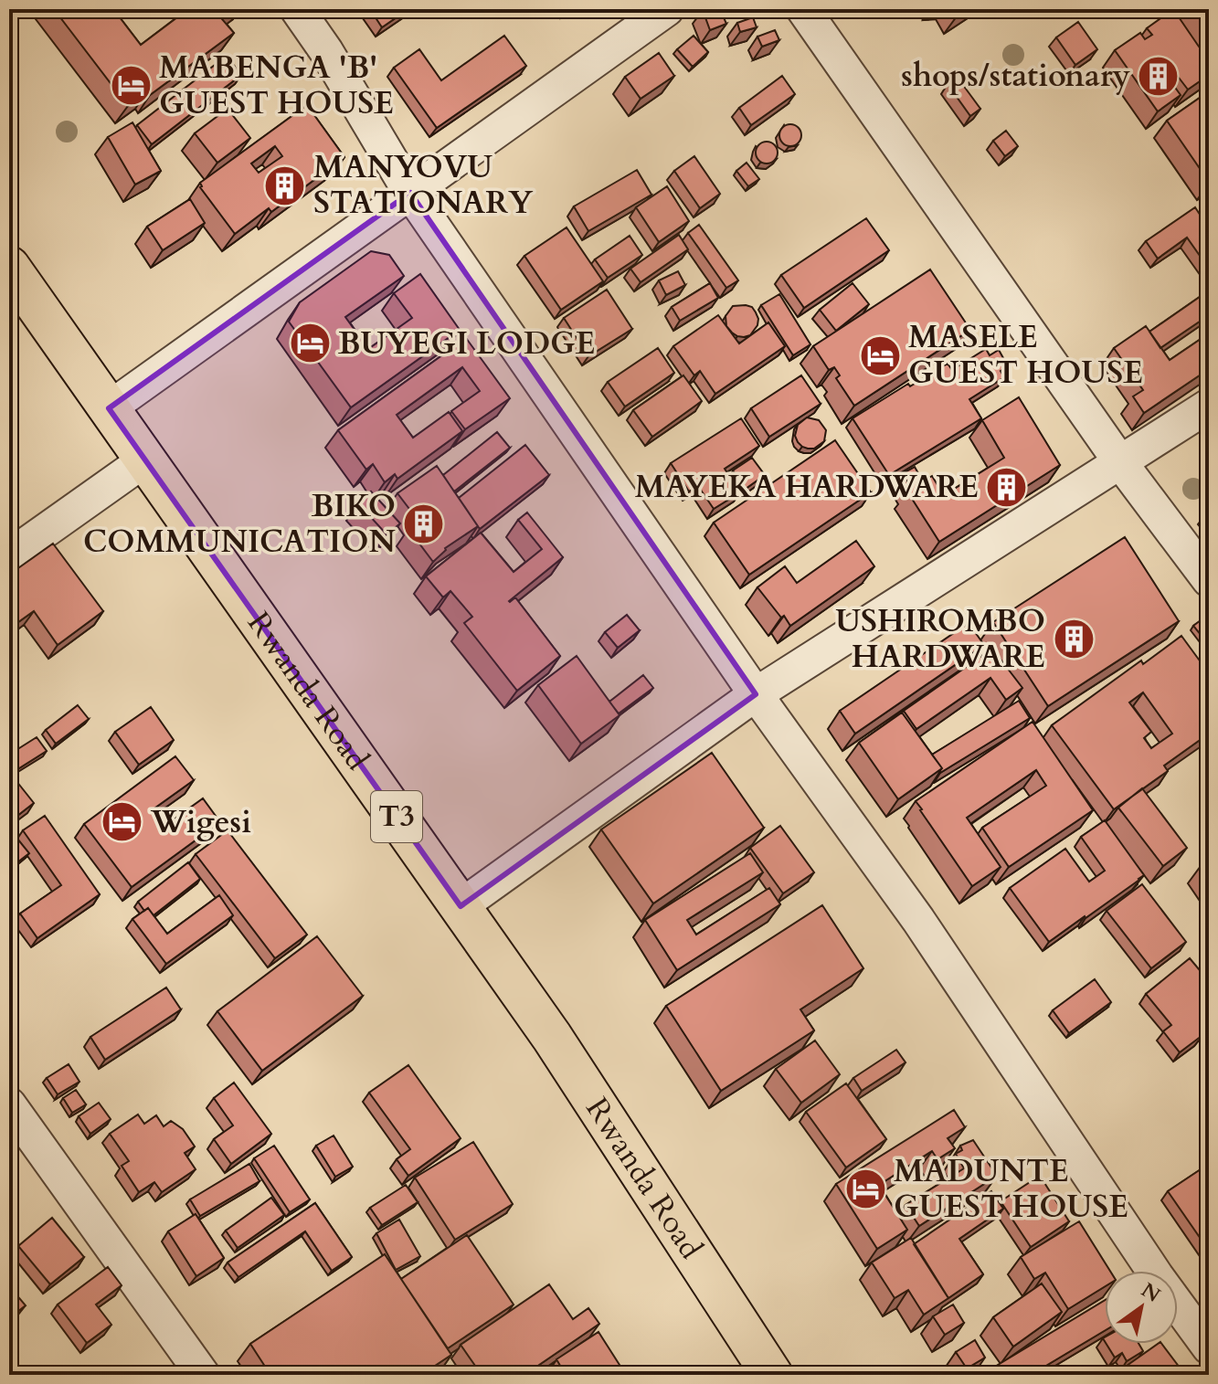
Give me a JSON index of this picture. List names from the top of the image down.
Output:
{
  "streets": {
    "highway": ["Rwanda Road", "T3"]
  },
  "places": {
    "building": [
      "shops/stationary",
      "MANYOVU STATIONARY",
      "MAYEKA HARDWARE",
      "BIKO COMMUNICATION",
      "USHIROMBO HARDWARE"
    ],
    "hotel": [
      "MABENGA 'B' GUEST HOUSE",
      "BUYEGI LODGE",
      "MASELE GUEST HOUSE",
      "Wigesi",
      "MADUNTE GUEST HOUSE"
    ]
  },
  "north": "top right"
}
